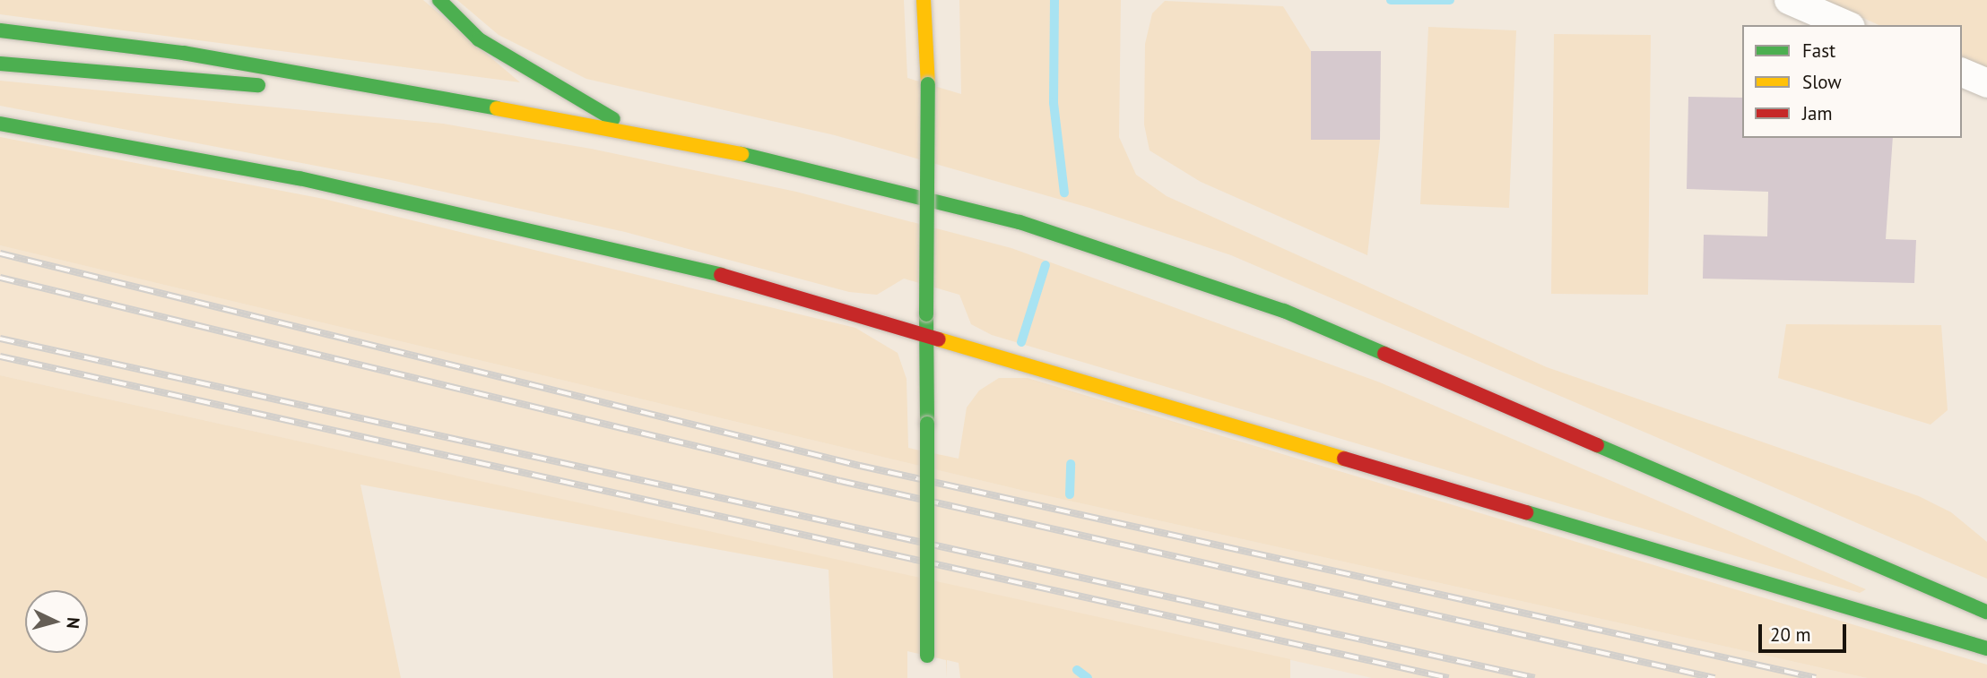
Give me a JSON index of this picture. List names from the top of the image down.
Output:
{
  "legend": ["Fast", "Slow", "Jam"],
  "scale_bar": "20 m",
  "north": "right"
}
